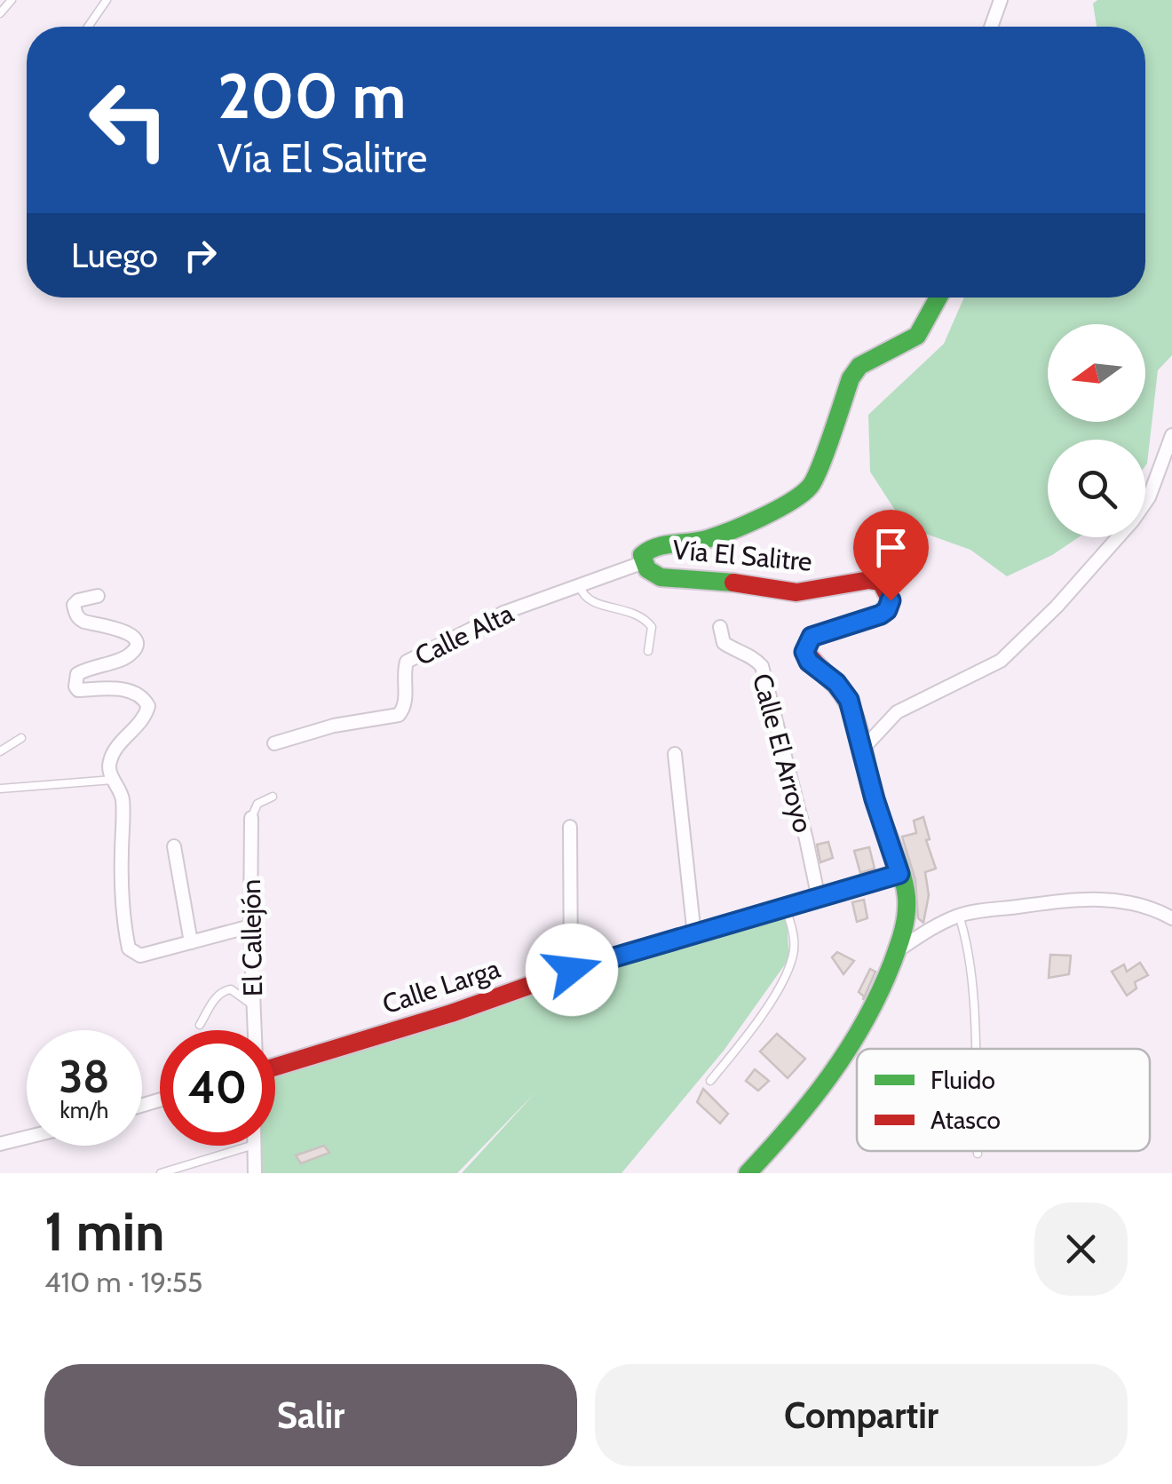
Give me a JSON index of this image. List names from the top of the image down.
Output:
{
  "streets": {
    "street": [
      "Vía El Salitre",
      "Calle Alta",
      "Calle El Arroyo",
      "El Callejón",
      "Calle Larga"
    ]
  },
  "crossings": [
    ["Vía El Salitre", "Calle Alta"],
    ["Vía El Salitre", "Calle Larga"],
    ["Calle El Arroyo", "Calle Larga"]
  ],
  "legend": ["Fluido", "Atasco"],
  "north": "left",
  "page": {
    "turn": ["200 m", "Vía El Salitre"],
    "then": "Luego",
    "speed": "38 km/h",
    "limit": "40",
    "heading": ["1 min", "410 m · 19:55"],
    "buttons": ["Salir", "Compartir"]
  }
}
